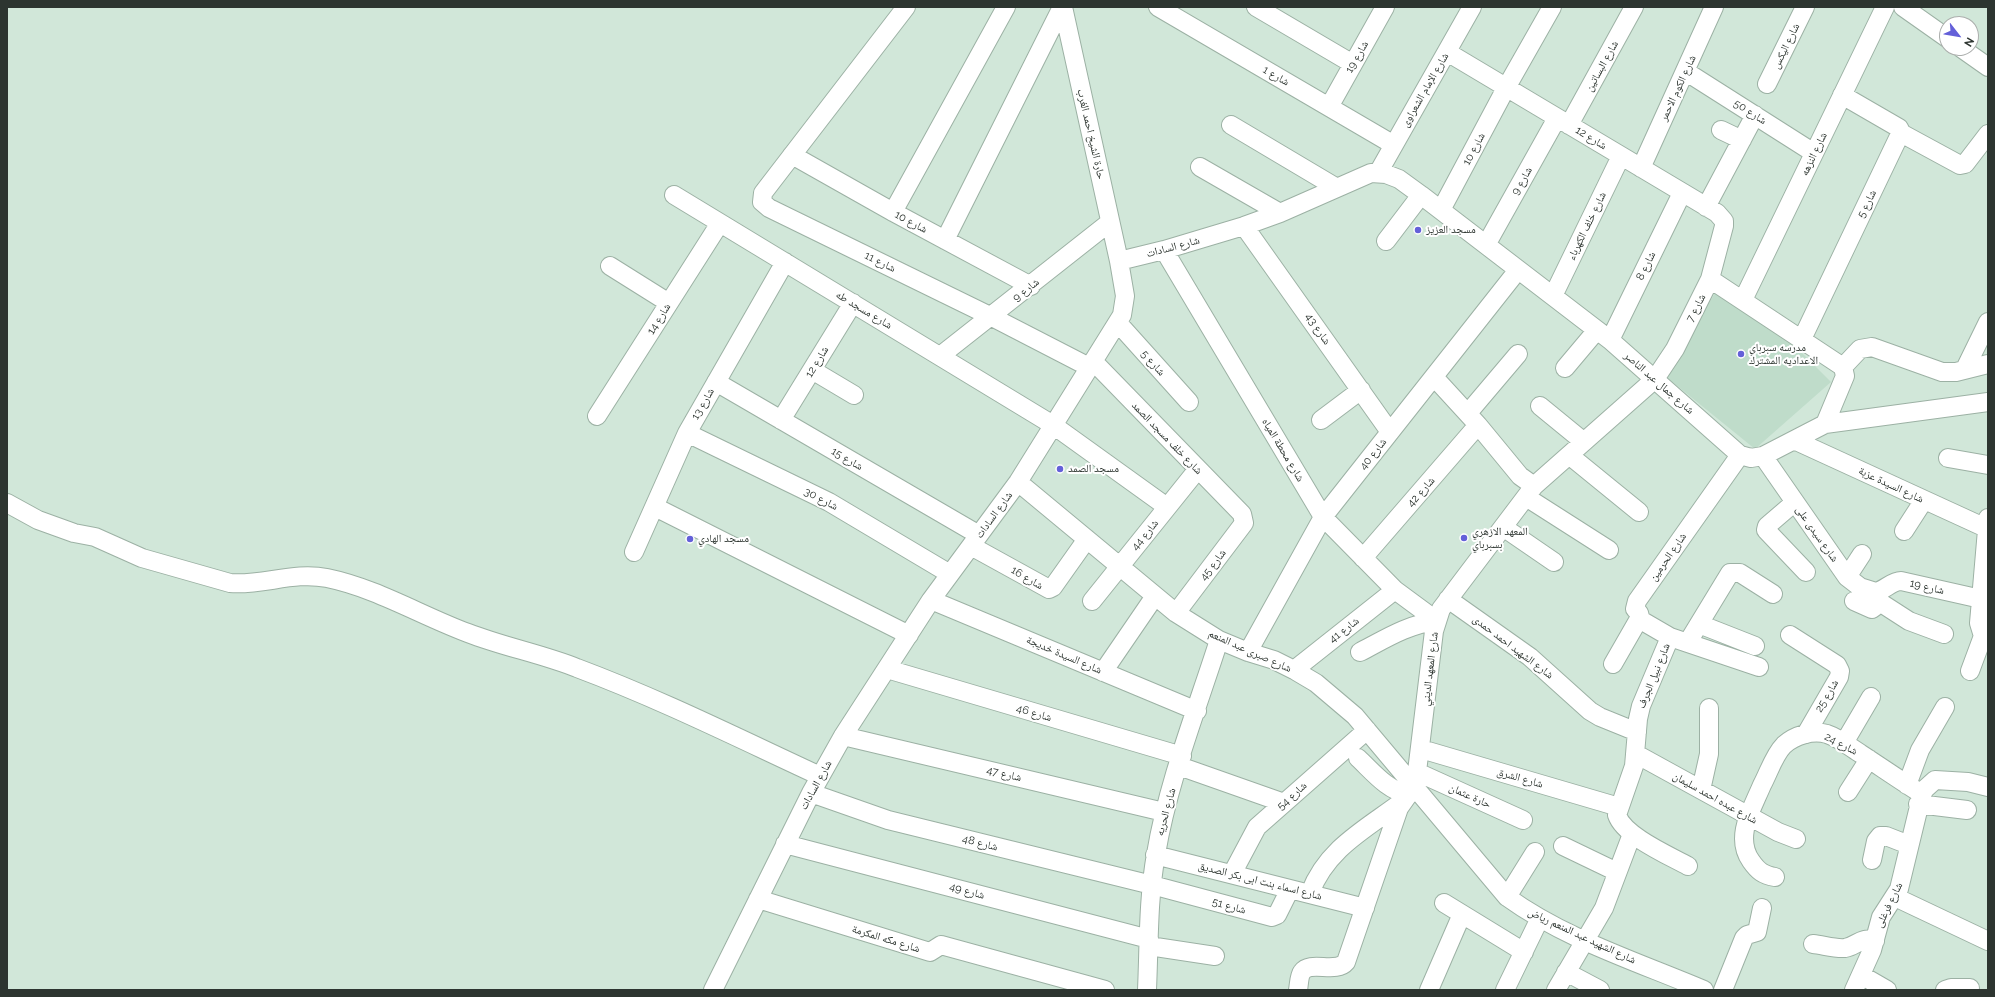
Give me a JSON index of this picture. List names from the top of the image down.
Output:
{
  "streets": {
    "street": [
      "شارع اليكس",
      "شارع 19",
      "شارع البساتين",
      "شارع 1",
      "شارع الكوم الاحمر",
      "شارع الإمام الشعراوى",
      "شارع 50",
      "حارة الشيخ احمد الغرب",
      "شارع 12",
      "شارع 10",
      "شارع النزهه",
      "شارع 9",
      "شارع 5",
      "شارع خلف الكهرباء",
      "شارع السادات",
      "شارع 11",
      "شارع 8",
      "شارع 7",
      "شارع مسجد طه",
      "شارع 14",
      "شارع 43",
      "شارع جمال عبد الناصر",
      "شارع 13",
      "شارع خلف مسجد الصمد",
      "شارع محطة المياه",
      "شارع 40",
      "شارع 15",
      "شارع السيدة عزبة",
      "شارع 42",
      "شارع 30",
      "شارع سيدى على",
      "شارع 44",
      "شارع الحرمين",
      "شارع 45",
      "شارع 16",
      "شارع 41",
      "شارع الشهيد احمد حمدى",
      "شارع صبرى عبد المنعم",
      "شارع السيدة خديجة",
      "شارع المعهد الديني",
      "شارع نبيل الجرف",
      "شارع 25",
      "شارع 46",
      "شارع 24",
      "شارع 47",
      "شارع الشرق",
      "شارع 54",
      "حارة عثمان",
      "شارع عبده احمد سليمان",
      "شارع الحريه",
      "شارع 48",
      "شارع اسماء بنت ابى بكر الصديق",
      "شارع 49",
      "شارع فرغلى",
      "شارع 51",
      "شارع الشهيد عبد المنعم رياض",
      "شارع مكه المكرمة"
    ]
  },
  "crossings": [
    ["شارع 19", "شارع 1"],
    ["شارع 19", "شارع سيدى على"],
    ["شارع البساتين", "شارع 12"],
    ["شارع البساتين", "شارع 9"],
    ["شارع 1", "شارع الإمام الشعراوى"],
    ["شارع الكوم الاحمر", "شارع 50"],
    ["شارع الكوم الاحمر", "شارع 12"],
    ["شارع الإمام الشعراوى", "شارع 12"],
    ["شارع الإمام الشعراوى", "شارع السادات"],
    ["شارع الإمام الشعراوى", "شارع جمال عبد الناصر"],
    ["شارع 50", "شارع النزهه"],
    ["حارة الشيخ احمد الغرب", "شارع 9"],
    ["حارة الشيخ احمد الغرب", "شارع السادات"],
    ["شارع 12", "شارع 10"],
    ["شارع 12", "شارع 9"],
    ["شارع 12", "شارع خلف الكهرباء"],
    ["شارع 12", "شارع 8"],
    ["شارع 12", "شارع 7"],
    ["شارع 12", "شارع مسجد طه"],
    ["شارع 12", "شارع 15"],
    ["شارع 10", "شارع 9"],
    ["شارع 10", "شارع 11"],
    ["شارع 10", "شارع جمال عبد الناصر"],
    ["شارع 9", "شارع 11"],
    ["شارع 9", "شارع مسجد طه"],
    ["شارع 9", "شارع جمال عبد الناصر"],
    ["شارع 5", "شارع السادات"],
    ["شارع خلف الكهرباء", "شارع جمال عبد الناصر"],
    ["شارع السادات", "شارع 11"],
    ["شارع السادات", "شارع مسجد طه"],
    ["شارع السادات", "شارع 43"],
    ["شارع السادات", "شارع جمال عبد الناصر"],
    ["شارع السادات", "شارع خلف مسجد الصمد"],
    ["شارع السادات", "شارع محطة المياه"],
    ["شارع السادات", "شارع 15"],
    ["شارع السادات", "شارع 30"],
    ["شارع السادات", "شارع 16"],
    ["شارع السادات", "شارع صبرى عبد المنعم"],
    ["شارع السادات", "شارع السيدة خديجة"],
    ["شارع السادات", "شارع 46"],
    ["شارع السادات", "شارع 47"],
    ["شارع السادات", "شارع 48"],
    ["شارع السادات", "شارع 49"],
    ["شارع السادات", "شارع مكه المكرمة"],
    ["شارع 11", "شارع خلف مسجد الصمد"],
    ["شارع 8", "شارع جمال عبد الناصر"],
    ["شارع 7", "شارع جمال عبد الناصر"],
    ["شارع 7", "شارع المعهد الديني"],
    ["شارع مسجد طه", "شارع 14"],
    ["شارع مسجد طه", "شارع 13"],
    ["شارع مسجد طه", "شارع 44"],
    ["شارع 43", "شارع 40"],
    ["شارع جمال عبد الناصر", "شارع 40"],
    ["شارع جمال عبد الناصر", "شارع الحرمين"],
    ["شارع جمال عبد الناصر", "شارع المعهد الديني"],
    ["شارع 13", "شارع 15"],
    ["شارع 13", "شارع 30"],
    ["شارع خلف مسجد الصمد", "شارع 44"],
    ["شارع خلف مسجد الصمد", "شارع 45"],
    ["شارع محطة المياه", "شارع 40"],
    ["شارع محطة المياه", "شارع 42"],
    ["شارع محطة المياه", "شارع 41"],
    ["شارع محطة المياه", "شارع المعهد الديني"],
    ["شارع 40", "شارع صبرى عبد المنعم"],
    ["شارع 15", "شارع 16"],
    ["شارع 44", "شارع صبرى عبد المنعم"],
    ["شارع 45", "شارع صبرى عبد المنعم"],
    ["شارع 16", "شارع صبرى عبد المنعم"],
    ["شارع 41", "شارع صبرى عبد المنعم"],
    ["شارع الشهيد احمد حمدى", "شارع المعهد الديني"],
    ["شارع الشهيد احمد حمدى", "شارع نبيل الجرف"],
    ["شارع صبرى عبد المنعم", "شارع المعهد الديني"],
    ["شارع صبرى عبد المنعم", "شارع 54"],
    ["شارع صبرى عبد المنعم", "حارة عثمان"],
    ["شارع صبرى عبد المنعم", "شارع الحريه"],
    ["شارع صبرى عبد المنعم", "شارع الشهيد عبد المنعم رياض"],
    ["شارع السيدة خديجة", "شارع الحريه"],
    ["شارع المعهد الديني", "شارع الشرق"],
    ["شارع المعهد الديني", "حارة عثمان"],
    ["شارع المعهد الديني", "شارع اسماء بنت ابى بكر الصديق"],
    ["شارع المعهد الديني", "شارع الشهيد عبد المنعم رياض"],
    ["شارع نبيل الجرف", "شارع الشرق"],
    ["شارع نبيل الجرف", "شارع عبده احمد سليمان"],
    ["شارع 25", "شارع 24"],
    ["شارع 46", "شارع 54"],
    ["شارع 46", "شارع الحريه"],
    ["شارع 24", "شارع عبده احمد سليمان"],
    ["شارع 24", "شارع فرغلى"],
    ["شارع 47", "شارع الحريه"],
    ["شارع 54", "شارع اسماء بنت ابى بكر الصديق"],
    ["حارة عثمان", "شارع الشهيد عبد المنعم رياض"],
    ["شارع الحريه", "شارع 48"],
    ["شارع الحريه", "شارع اسماء بنت ابى بكر الصديق"],
    ["شارع الحريه", "شارع 49"],
    ["شارع الحريه", "شارع 51"],
    ["شارع 48", "شارع 51"],
    ["شارع اسماء بنت ابى بكر الصديق", "شارع 51"]
  ],
  "places": [
    "مسجد العزيز",
    "مدرسه سبرباي الاعداديه المشترك",
    "مسجد الصمد",
    "المعهد الازهري بسبرباي",
    "مسجد الهادي"
  ],
  "north": "bottom right"
}
